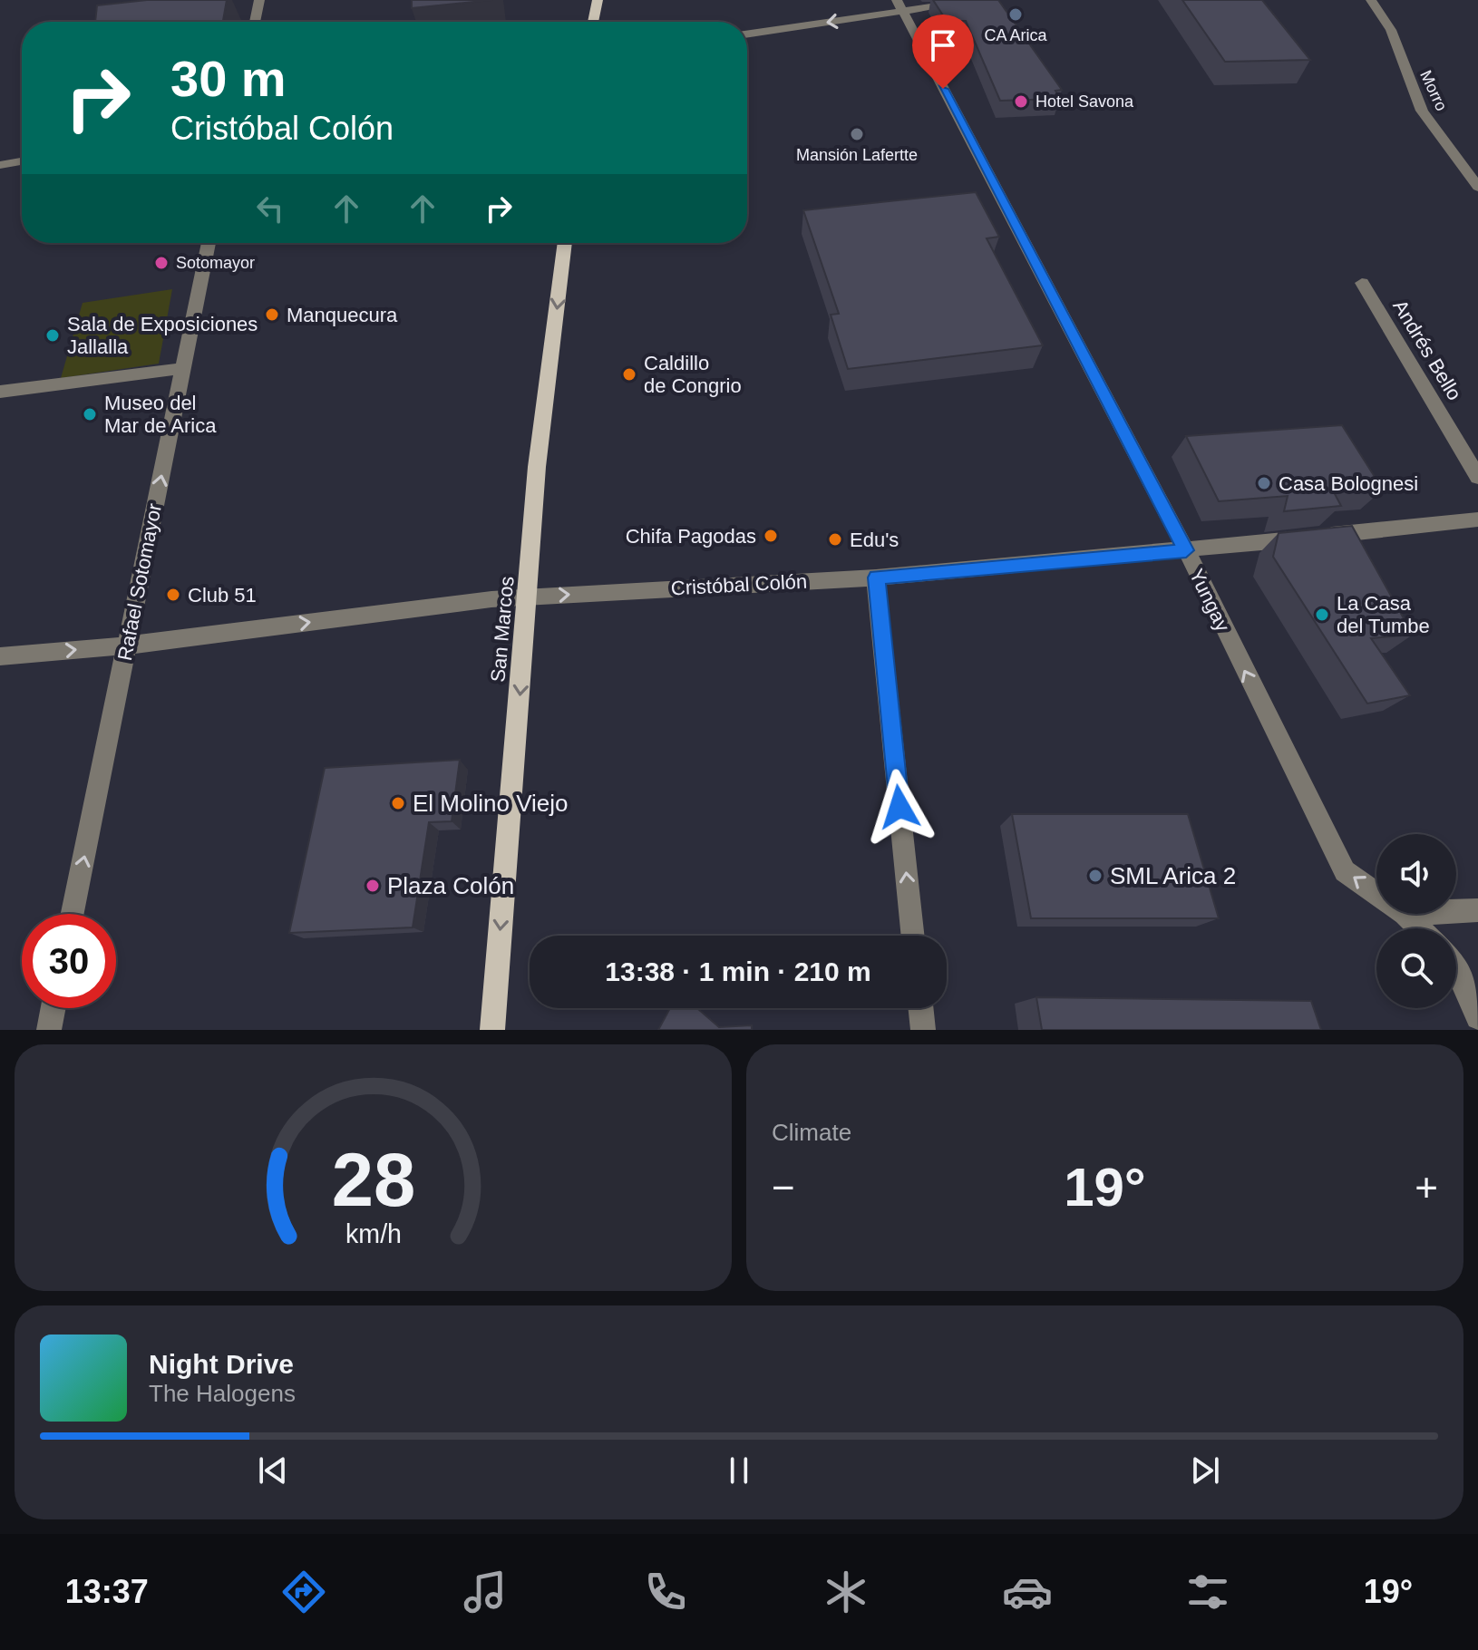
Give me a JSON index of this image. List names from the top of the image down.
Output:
{
  "streets": {
    "main road": ["San Marcos"],
    "street": [
      "Morro",
      "Andrés Bello",
      "Rafael Sotomayor",
      "Cristóbal Colón",
      "Yungay"
    ]
  },
  "crossings": [
    ["Rafael Sotomayor", "Cristóbal Colón"],
    ["Cristóbal Colón", "Yungay"],
    ["Cristóbal Colón", "San Marcos"]
  ],
  "one_way": [
    "Rafael Sotomayor",
    "Cristóbal Colón",
    "Yungay",
    "San Marcos"
  ],
  "places": [
    "CA Arica",
    "Hotel Savona",
    "Mansión Lafertte",
    "Sotomayor",
    "Manquecura",
    "Sala de Exposiciones Jallalla",
    "Caldillo de Congrio",
    "Museo del Mar de Arica",
    "Casa Bolognesi",
    "Chifa Pagodas",
    "Edu's",
    "Club 51",
    "La Casa del Tumbe",
    "El Molino Viejo",
    "SML Arica 2",
    "Plaza Colón"
  ],
  "page": {
    "turn": ["30 m", "Cristóbal Colón"],
    "limit": "30",
    "trip": "13:38 · 1 min · 210 m",
    "tile": "Climate",
    "heat": ["−", "19°", "+"],
    "song": ["Night Drive", "The Halogens"],
    "tabs": ["13:37", "19°"],
    "gauge": ["28", "km/h"]
  }
}
